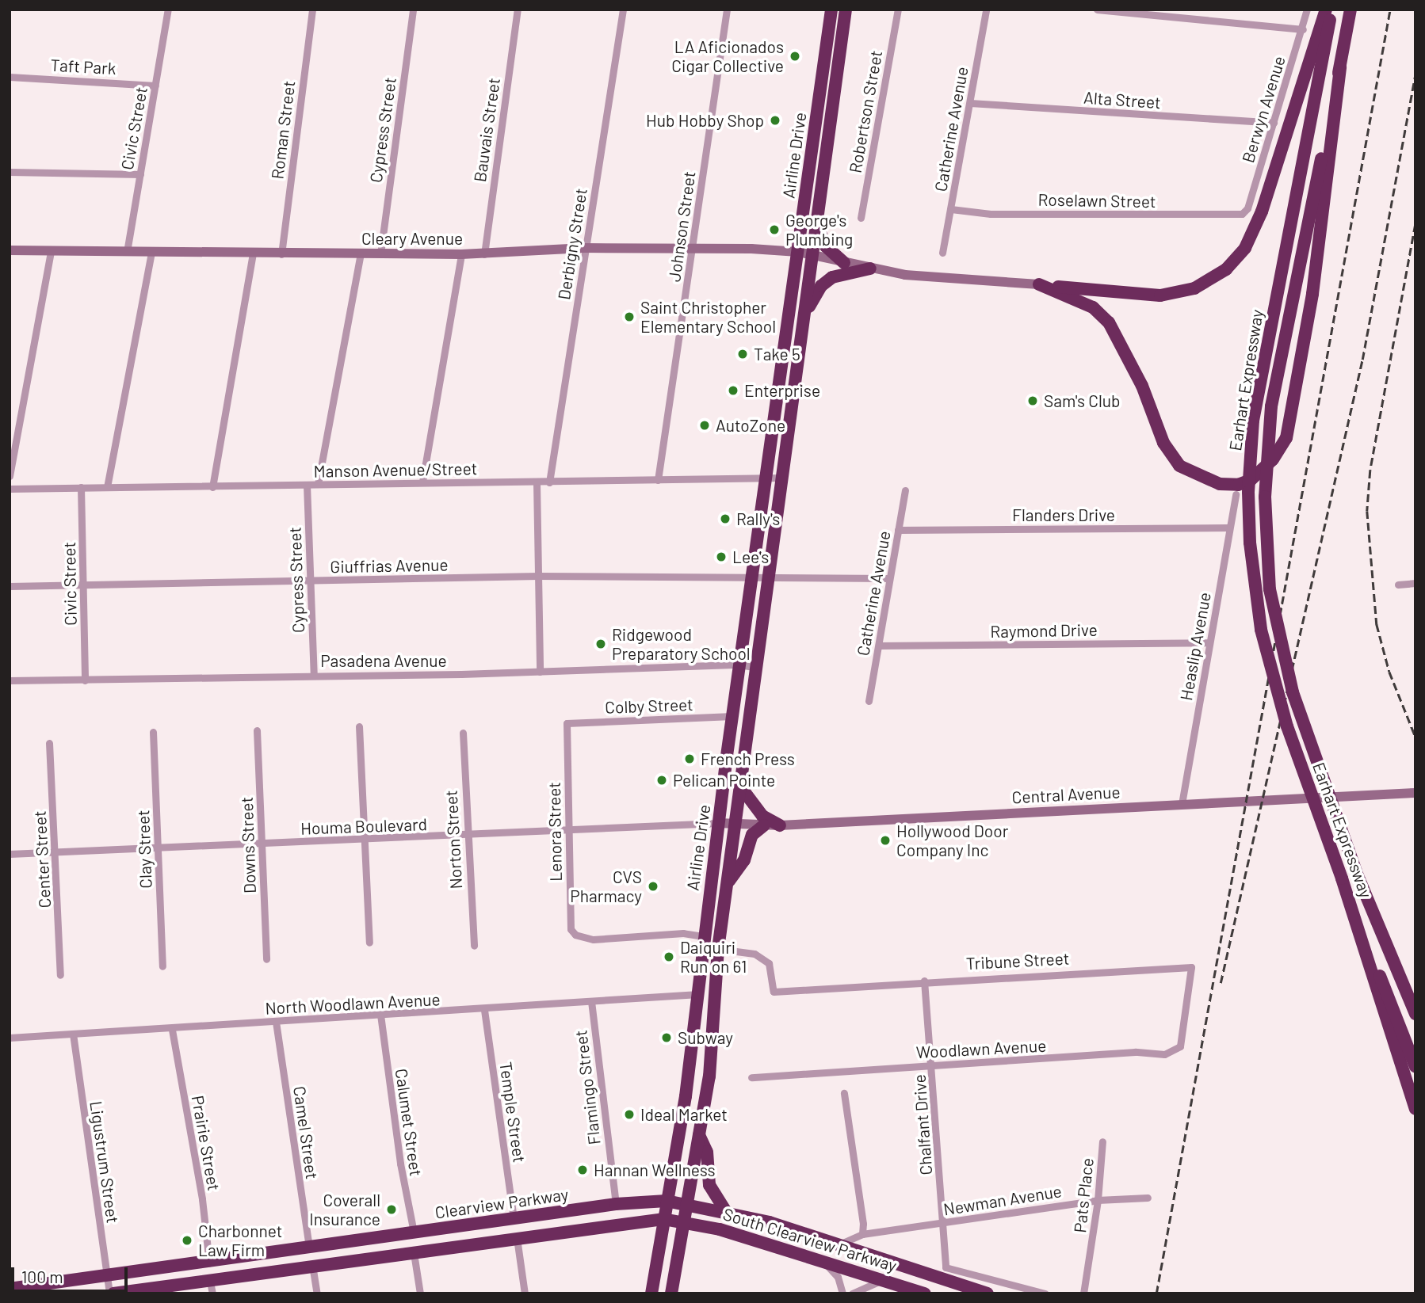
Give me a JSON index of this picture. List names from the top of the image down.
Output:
{
  "streets": {
    "highway": [
      "Airline Drive",
      "Earhart Expressway",
      "Clearview Parkway",
      "South Clearview Parkway"
    ],
    "street": [
      "Taft Park",
      "Alta Street",
      "Berwyn Avenue",
      "Robertson Street",
      "Civic Street",
      "Catherine Avenue",
      "Roman Street",
      "Cypress Street",
      "Bauvais Street",
      "Roselawn Street",
      "Johnson Street",
      "Cleary Avenue",
      "Derbigny Street",
      "Manson Avenue/Street",
      "Flanders Drive",
      "Giuffrias Avenue",
      "Raymond Drive",
      "Heaslip Avenue",
      "Pasadena Avenue",
      "Colby Street",
      "Central Avenue",
      "Houma Boulevard",
      "Lenora Street",
      "Norton Street",
      "Downs Street",
      "Clay Street",
      "Center Street",
      "Tribune Street",
      "North Woodlawn Avenue",
      "Woodlawn Avenue",
      "Flamingo Street",
      "Temple Street",
      "Calumet Street",
      "Chalfant Drive",
      "Camel Street",
      "Prairie Street",
      "Ligustrum Street",
      "Pats Place",
      "Newman Avenue"
    ]
  },
  "crossings": [
    ["Taft Park", "Civic Street"],
    ["Alta Street", "Berwyn Avenue"],
    ["Alta Street", "Catherine Avenue"],
    ["Berwyn Avenue", "Roselawn Street"],
    ["Civic Street", "Cleary Avenue"],
    ["Civic Street", "Manson Avenue/Street"],
    ["Civic Street", "Giuffrias Avenue"],
    ["Civic Street", "Pasadena Avenue"],
    ["Catherine Avenue", "Roselawn Street"],
    ["Catherine Avenue", "Flanders Drive"],
    ["Catherine Avenue", "Giuffrias Avenue"],
    ["Catherine Avenue", "Raymond Drive"],
    ["Roman Street", "Cleary Avenue"],
    ["Cypress Street", "Cleary Avenue"],
    ["Cypress Street", "Manson Avenue/Street"],
    ["Cypress Street", "Giuffrias Avenue"],
    ["Cypress Street", "Pasadena Avenue"],
    ["Bauvais Street", "Cleary Avenue"],
    ["Airline Drive", "Cleary Avenue"],
    ["Airline Drive", "Manson Avenue/Street"],
    ["Airline Drive", "Giuffrias Avenue"],
    ["Airline Drive", "Pasadena Avenue"],
    ["Airline Drive", "Colby Street"],
    ["Airline Drive", "Central Avenue"],
    ["Airline Drive", "Houma Boulevard"],
    ["Airline Drive", "Lenora Street"],
    ["Airline Drive", "Tribune Street"],
    ["Airline Drive", "North Woodlawn Avenue"],
    ["Airline Drive", "Clearview Parkway"],
    ["Airline Drive", "South Clearview Parkway"],
    ["Johnson Street", "Cleary Avenue"],
    ["Johnson Street", "Manson Avenue/Street"],
    ["Cleary Avenue", "Derbigny Street"],
    ["Derbigny Street", "Manson Avenue/Street"],
    ["Flanders Drive", "Heaslip Avenue"],
    ["Raymond Drive", "Heaslip Avenue"],
    ["Heaslip Avenue", "Central Avenue"],
    ["Colby Street", "Lenora Street"],
    ["Central Avenue", "Houma Boulevard"],
    ["Houma Boulevard", "Lenora Street"],
    ["Houma Boulevard", "Norton Street"],
    ["Houma Boulevard", "Downs Street"],
    ["Houma Boulevard", "Clay Street"],
    ["Houma Boulevard", "Center Street"],
    ["Tribune Street", "Woodlawn Avenue"],
    ["Tribune Street", "Chalfant Drive"],
    ["North Woodlawn Avenue", "Flamingo Street"],
    ["North Woodlawn Avenue", "Temple Street"],
    ["North Woodlawn Avenue", "Calumet Street"],
    ["North Woodlawn Avenue", "Camel Street"],
    ["North Woodlawn Avenue", "Prairie Street"],
    ["North Woodlawn Avenue", "Ligustrum Street"],
    ["Woodlawn Avenue", "Chalfant Drive"],
    ["Flamingo Street", "Clearview Parkway"],
    ["Temple Street", "Clearview Parkway"],
    ["Calumet Street", "Clearview Parkway"],
    ["Chalfant Drive", "Newman Avenue"],
    ["Camel Street", "Clearview Parkway"],
    ["Prairie Street", "Clearview Parkway"],
    ["Ligustrum Street", "Clearview Parkway"],
    ["Pats Place", "Newman Avenue"],
    ["Newman Avenue", "Clearview Parkway"]
  ],
  "places": [
    "LA Aficionados Cigar Collective",
    "Hub Hobby Shop",
    "George's Plumbing",
    "Saint Christopher Elementary School",
    "Take 5",
    "Enterprise",
    "Sam's Club",
    "AutoZone",
    "Rally's",
    "Lee's",
    "Ridgewood Preparatory School",
    "French Press",
    "Pelican Pointe",
    "Hollywood Door Company Inc",
    "CVS Pharmacy",
    "Daiquiri Run on 61",
    "Subway",
    "Ideal Market",
    "Hannan Wellness",
    "Coverall Insurance",
    "Charbonnet Law Firm"
  ],
  "scale_bar": "100 m"
}
